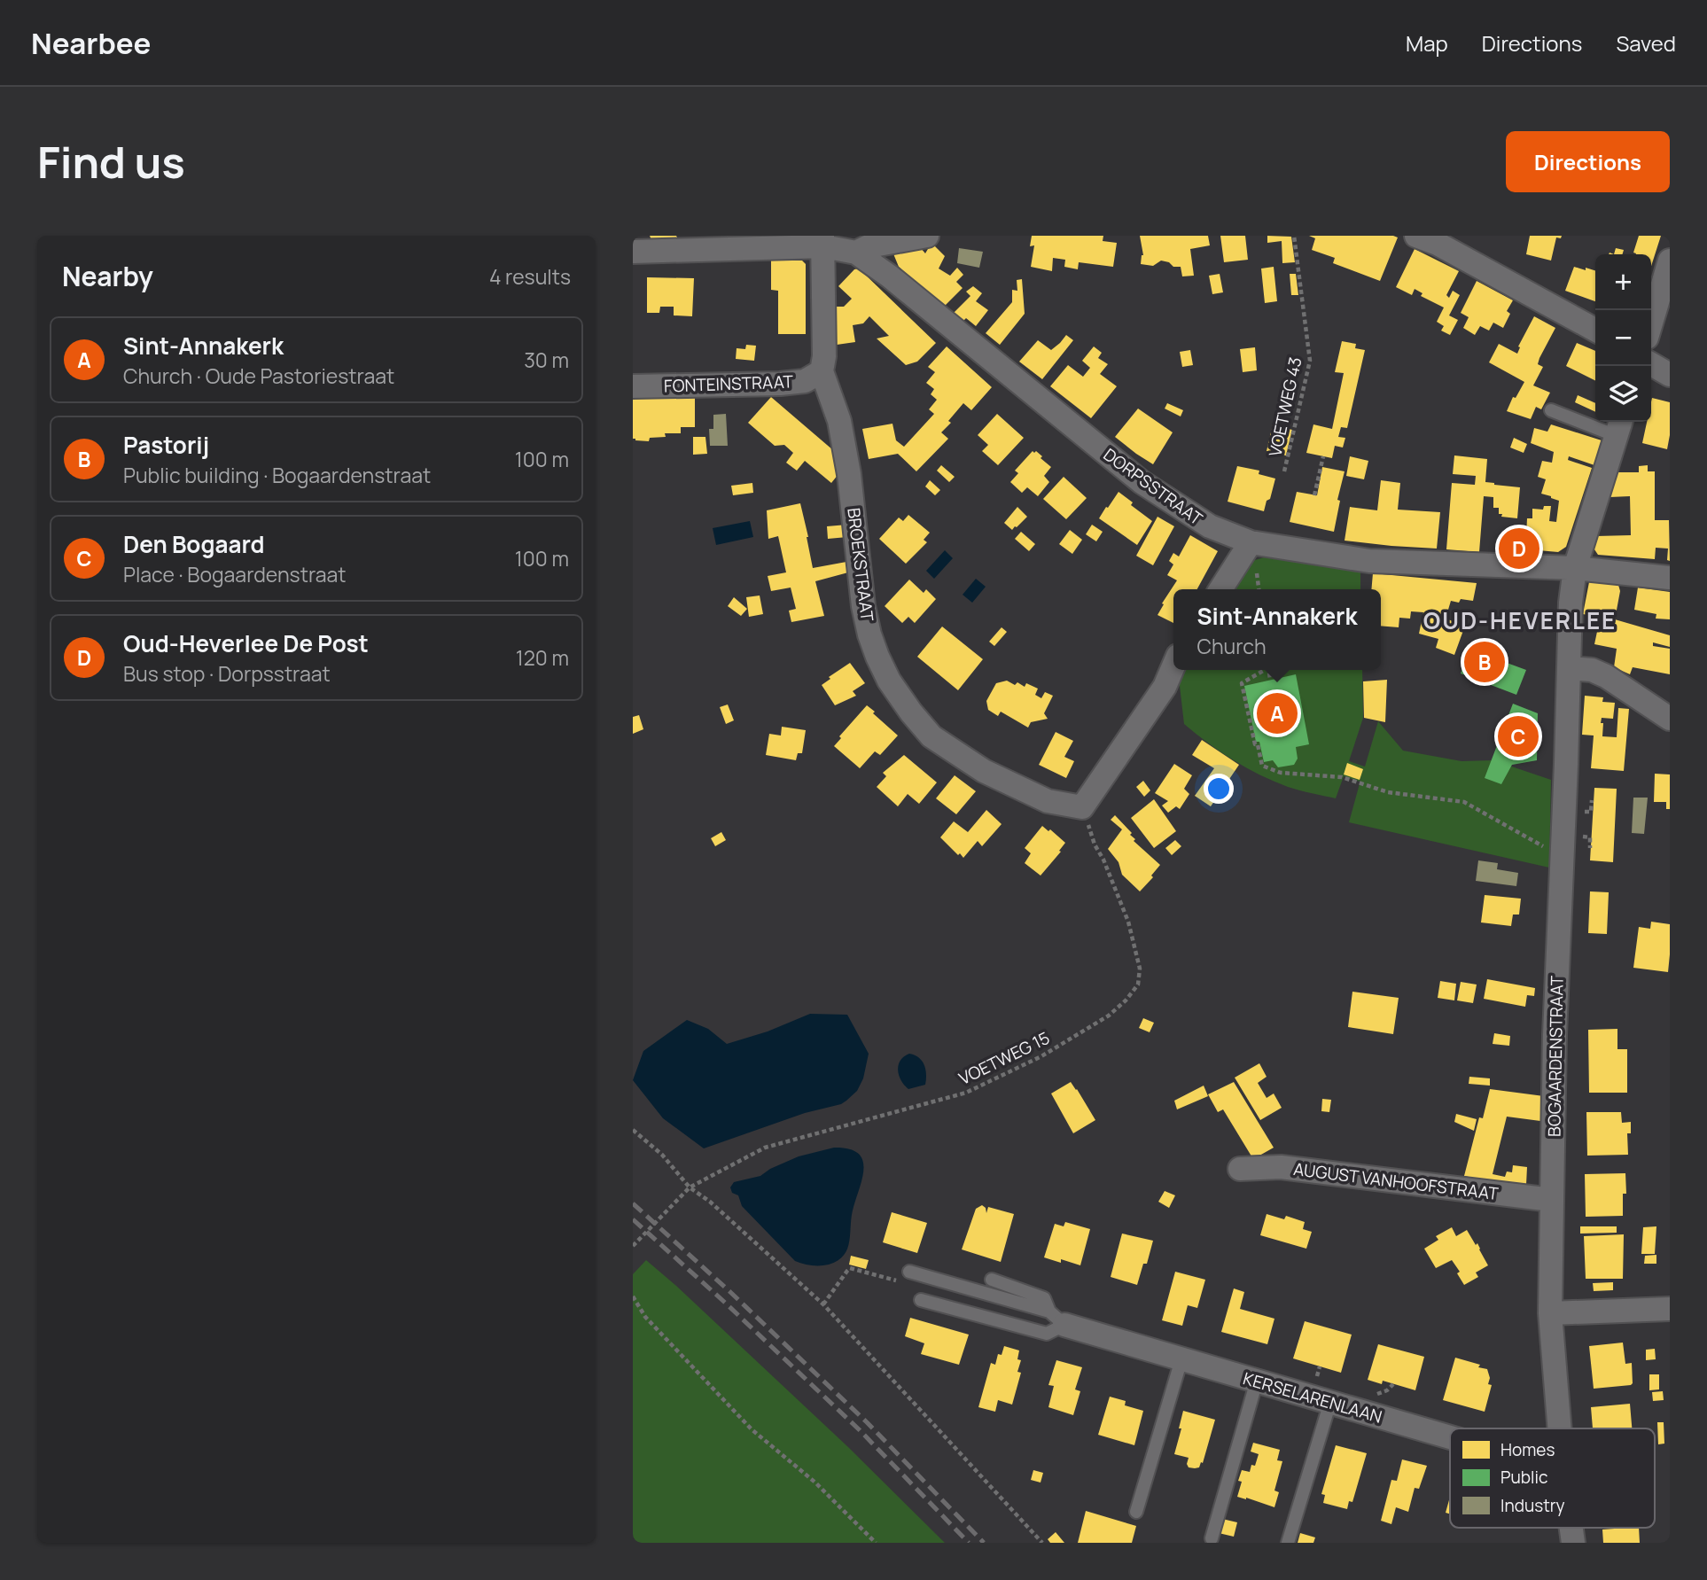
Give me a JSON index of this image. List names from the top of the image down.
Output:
{
  "streets": {
    "street": [
      "FONTEINSTRAAT",
      "DORPSSTRAAT",
      "BROEKSTRAAT",
      "BOGAARDENSTRAAT",
      "AUGUST VANHOOFSTRAAT",
      "KERSELARENLAAN"
    ],
    "path": ["VOETWEG 43", "VOETWEG 15"]
  },
  "crossings": [
    ["FONTEINSTRAAT", "BROEKSTRAAT"],
    ["DORPSSTRAAT", "BROEKSTRAAT"],
    ["DORPSSTRAAT", "BOGAARDENSTRAAT"],
    ["BROEKSTRAAT", "VOETWEG 15"],
    ["BOGAARDENSTRAAT", "AUGUST VANHOOFSTRAAT"]
  ],
  "districts": ["OUD-HEVERLEE"],
  "legend": ["Homes", "Public", "Industry"],
  "page": {
    "header": "Nearbee",
    "nav": ["Map", "Directions", "Saved"],
    "buttons": "Directions",
    "title": "Find us",
    "heading": ["Nearby", "4 results"],
    "map_buttons": ["+", "−"],
    "list": [
      {
        "mark": "A",
        "name": "Sint-Annakerk",
        "note": "Church · Oude Pastoriestraat",
        "value": "30 m"
      },
      {
        "mark": "B",
        "name": "Pastorij",
        "note": "Public building · Bogaardenstraat",
        "value": "100 m"
      },
      {
        "mark": "C",
        "name": "Den Bogaard",
        "note": "Place · Bogaardenstraat",
        "value": "100 m"
      },
      {
        "mark": "D",
        "name": "Oud-Heverlee De Post",
        "note": "Bus stop · Dorpsstraat",
        "value": "120 m"
      }
    ],
    "pins": [
      "D",
      "B",
      "A",
      "C"
    ],
    "popup": ["Sint-Annakerk", "Church"]
  }
}
